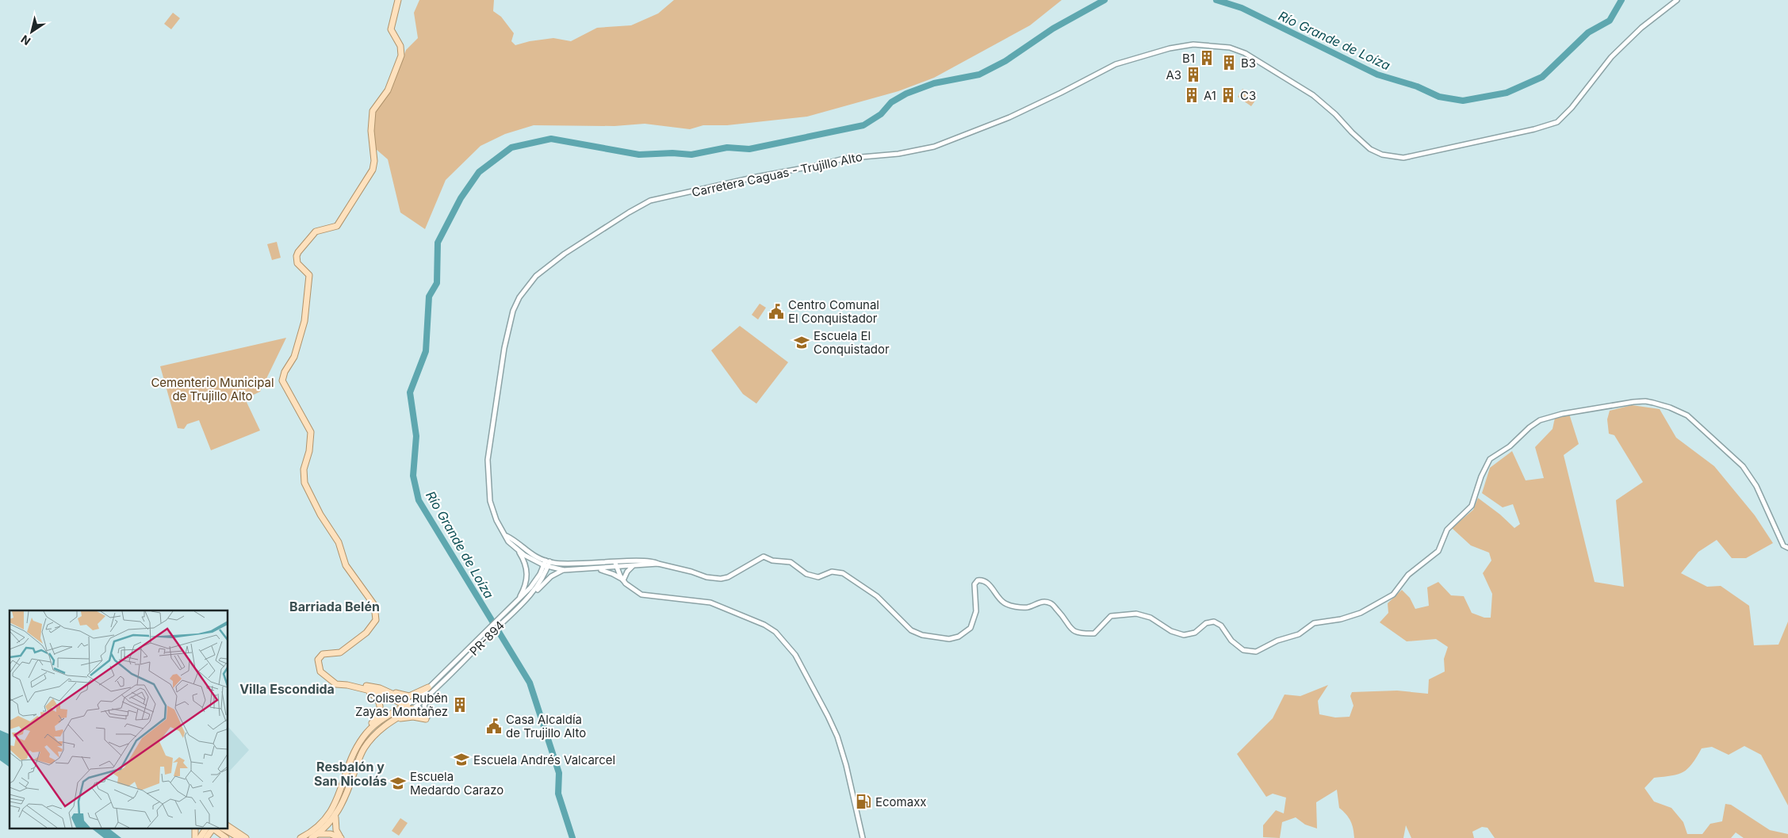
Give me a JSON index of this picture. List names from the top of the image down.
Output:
{
  "streets": {
    "street": ["Carretera Caguas - Trujillo Alto", "PR-894"]
  },
  "crossings": [
    ["Carretera Caguas - Trujillo Alto", "PR-894"]
  ],
  "districts": ["Barriada Belén", "Villa Escondida", "Resbalón y San Nicolás"],
  "water": ["Río Grande de Loíza"],
  "parks": ["Cementerio Municipal de Trujillo Alto"],
  "places": {
    "building": [
      "B1",
      "B3",
      "A3",
      "A1",
      "C3",
      "Coliseo Rubén Zayas Montañez"
    ],
    "public building": ["Centro Comunal El Conquistador", "Casa Alcaldía de Trujillo Alto"],
    "school or university": ["Escuela El Conquistador", "Escuela Andrés Valcarcel", "Escuela Medardo Carazo"],
    "fuel station": ["Ecomaxx"]
  },
  "north": "bottom left"
}
